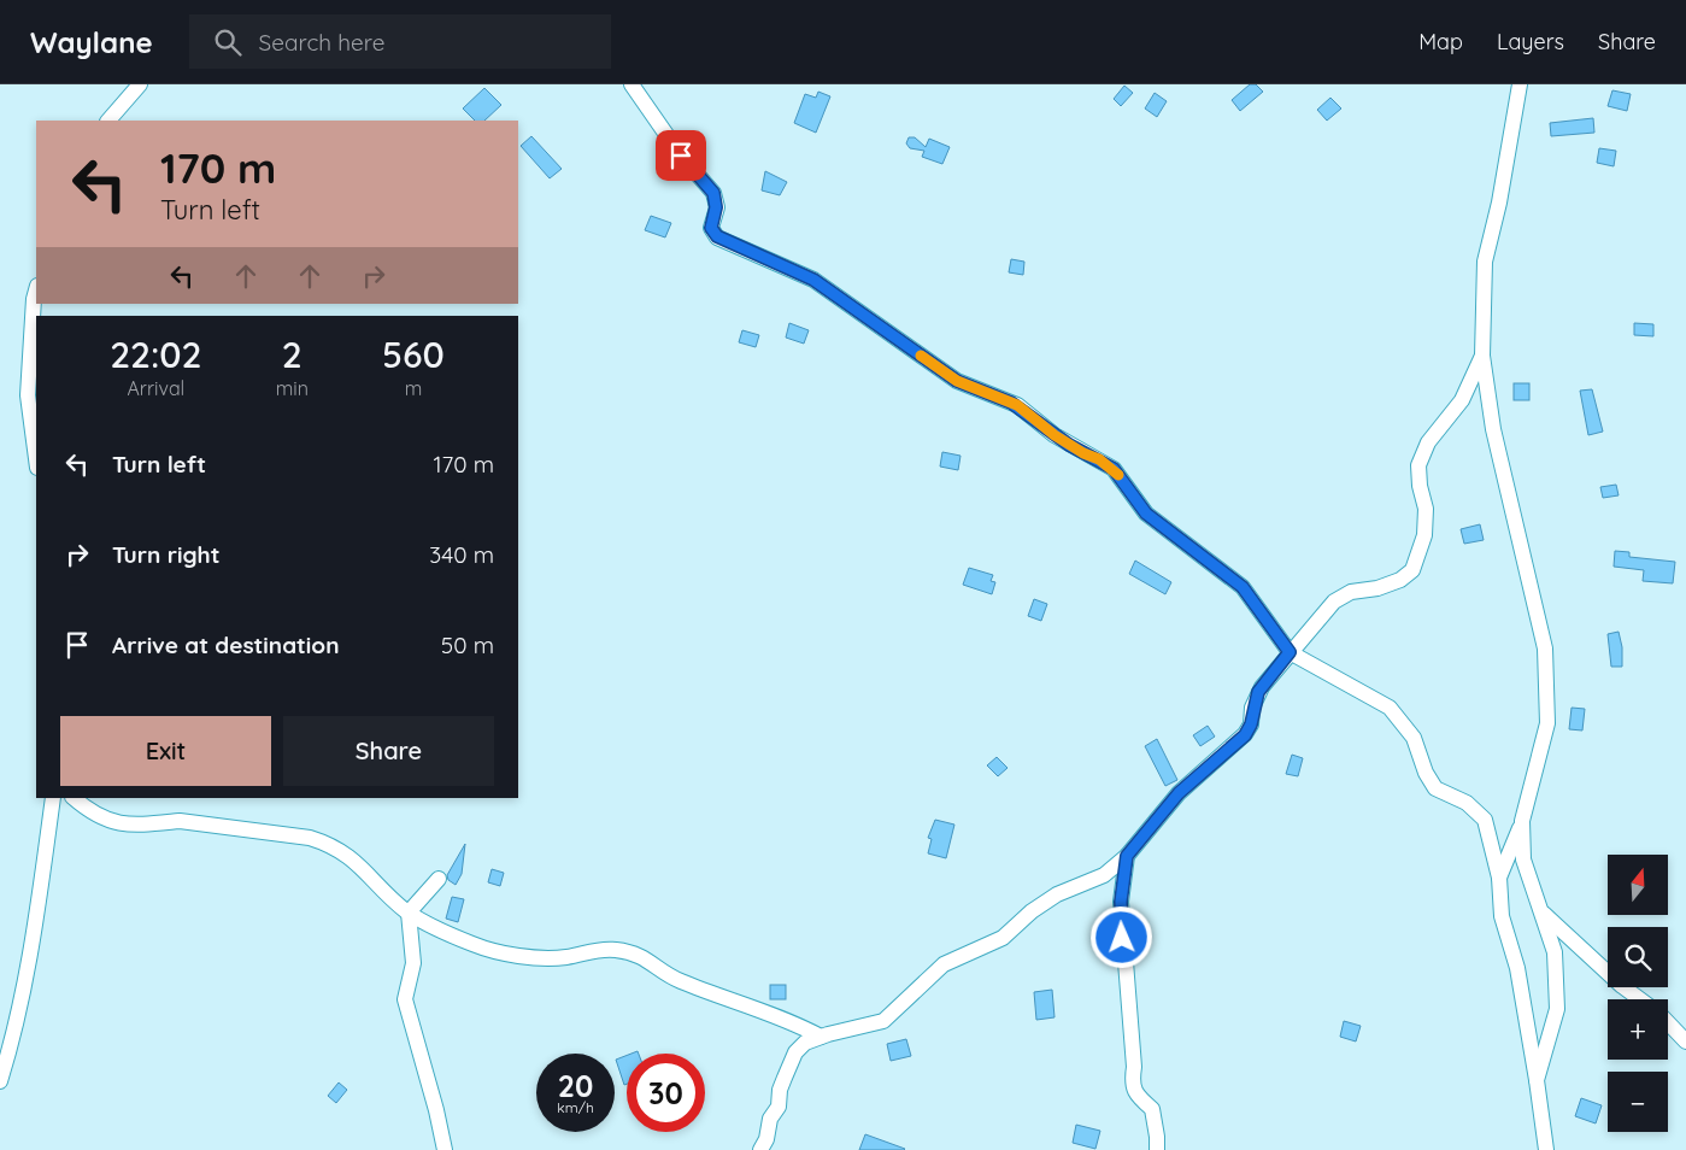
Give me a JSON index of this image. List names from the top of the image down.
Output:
{
  "north": "top",
  "page": {
    "header": "Waylane",
    "search": "Search here",
    "nav": ["Map", "Layers", "Share"],
    "turn": ["170 m", "Turn left"],
    "eta": [
      "22:02",
      "Arrival",
      "2",
      "min",
      "560",
      "m"
    ],
    "list": [
      {
        "name": "Turn left",
        "value": "170 m"
      },
      {
        "name": "Turn right",
        "value": "340 m"
      },
      {
        "name": "Arrive at destination",
        "value": "50 m"
      }
    ],
    "buttons": ["Exit", "Share"],
    "map_buttons": ["+", "−"],
    "speed": "20 km/h",
    "limit": "30"
  }
}
